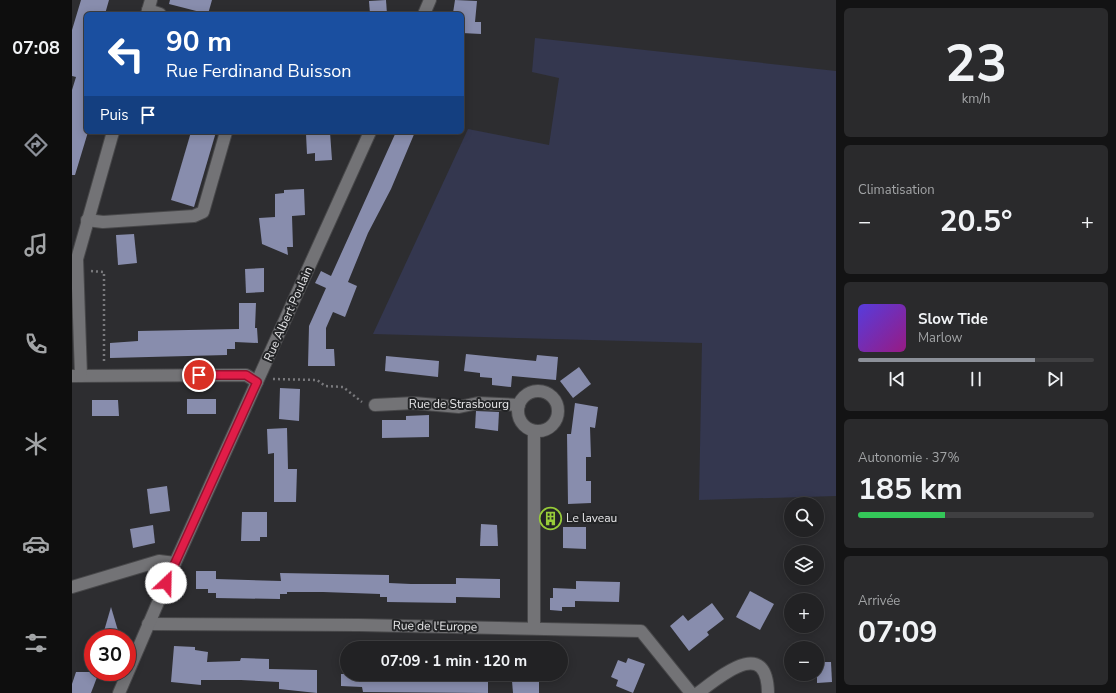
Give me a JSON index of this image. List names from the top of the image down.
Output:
{
  "streets": {
    "street": ["Rue Albert Poulain", "Rue de Strasbourg", "Rue de l'Europe"]
  },
  "crossings": [
    ["Rue Albert Poulain", "Rue de l'Europe"]
  ],
  "places": {
    "building": ["Le laveau"]
  },
  "page": {
    "tabs": "07:08",
    "tile": [
      ["23", "km/h"],
      "Climatisation",
      ["Autonomie · 37%", "185 km"],
      ["Arrivée", "07:09"]
    ],
    "turn": ["90 m", "Rue Ferdinand Buisson"],
    "then": "Puis",
    "heat": ["−", "20.5°", "+"],
    "song": ["Slow Tide", "Marlow"],
    "map_buttons": ["+", "−"],
    "limit": "30",
    "trip": "07:09 · 1 min · 120 m"
  }
}
